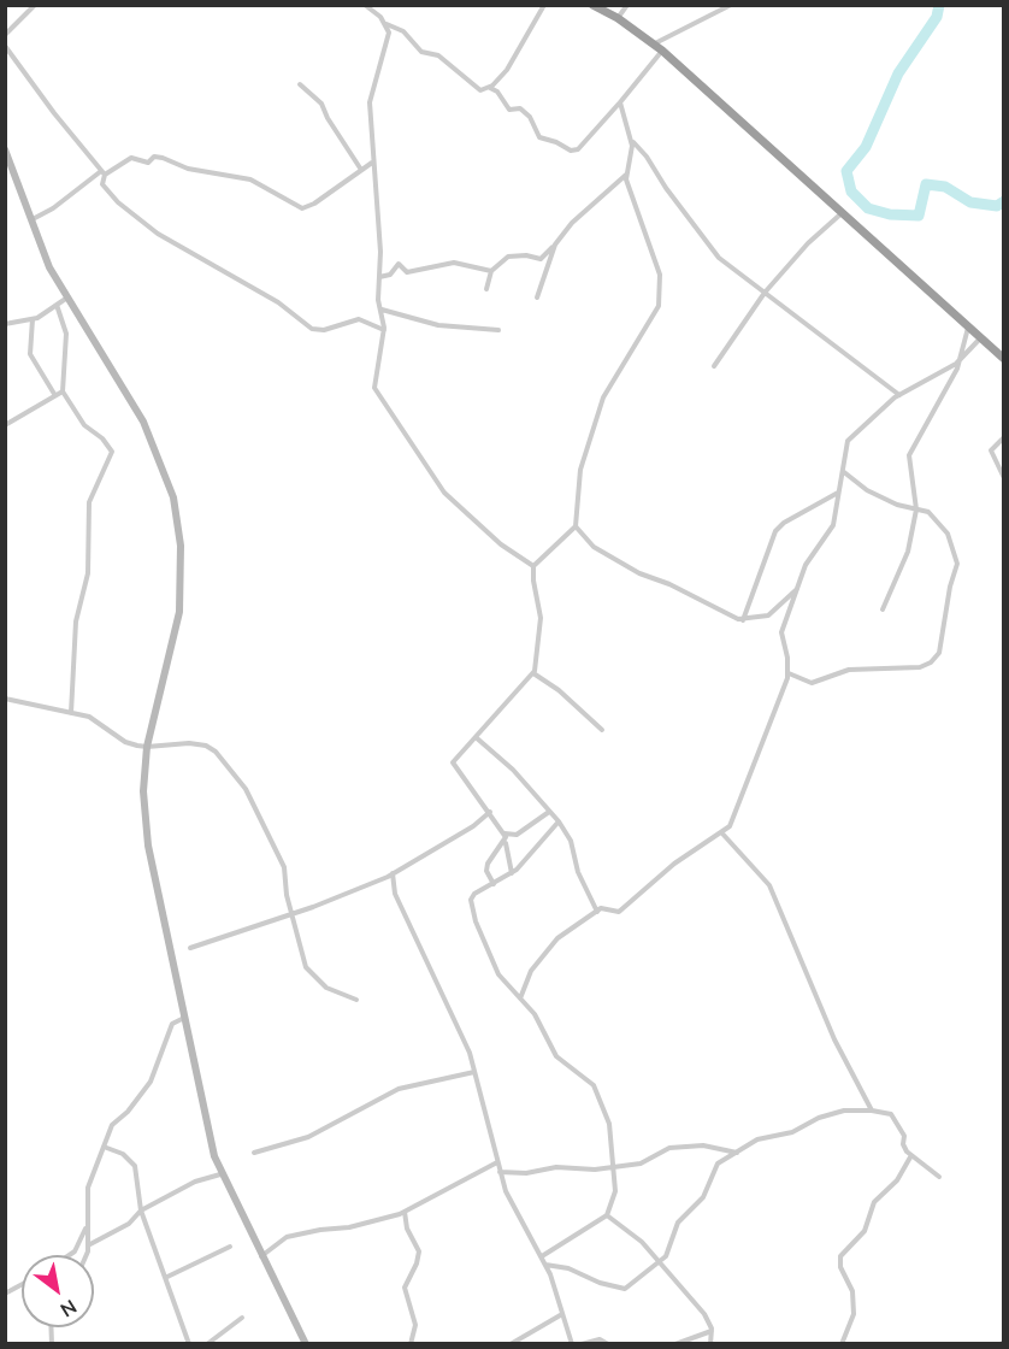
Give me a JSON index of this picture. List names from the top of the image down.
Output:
{
  "north": "bottom right"
}
